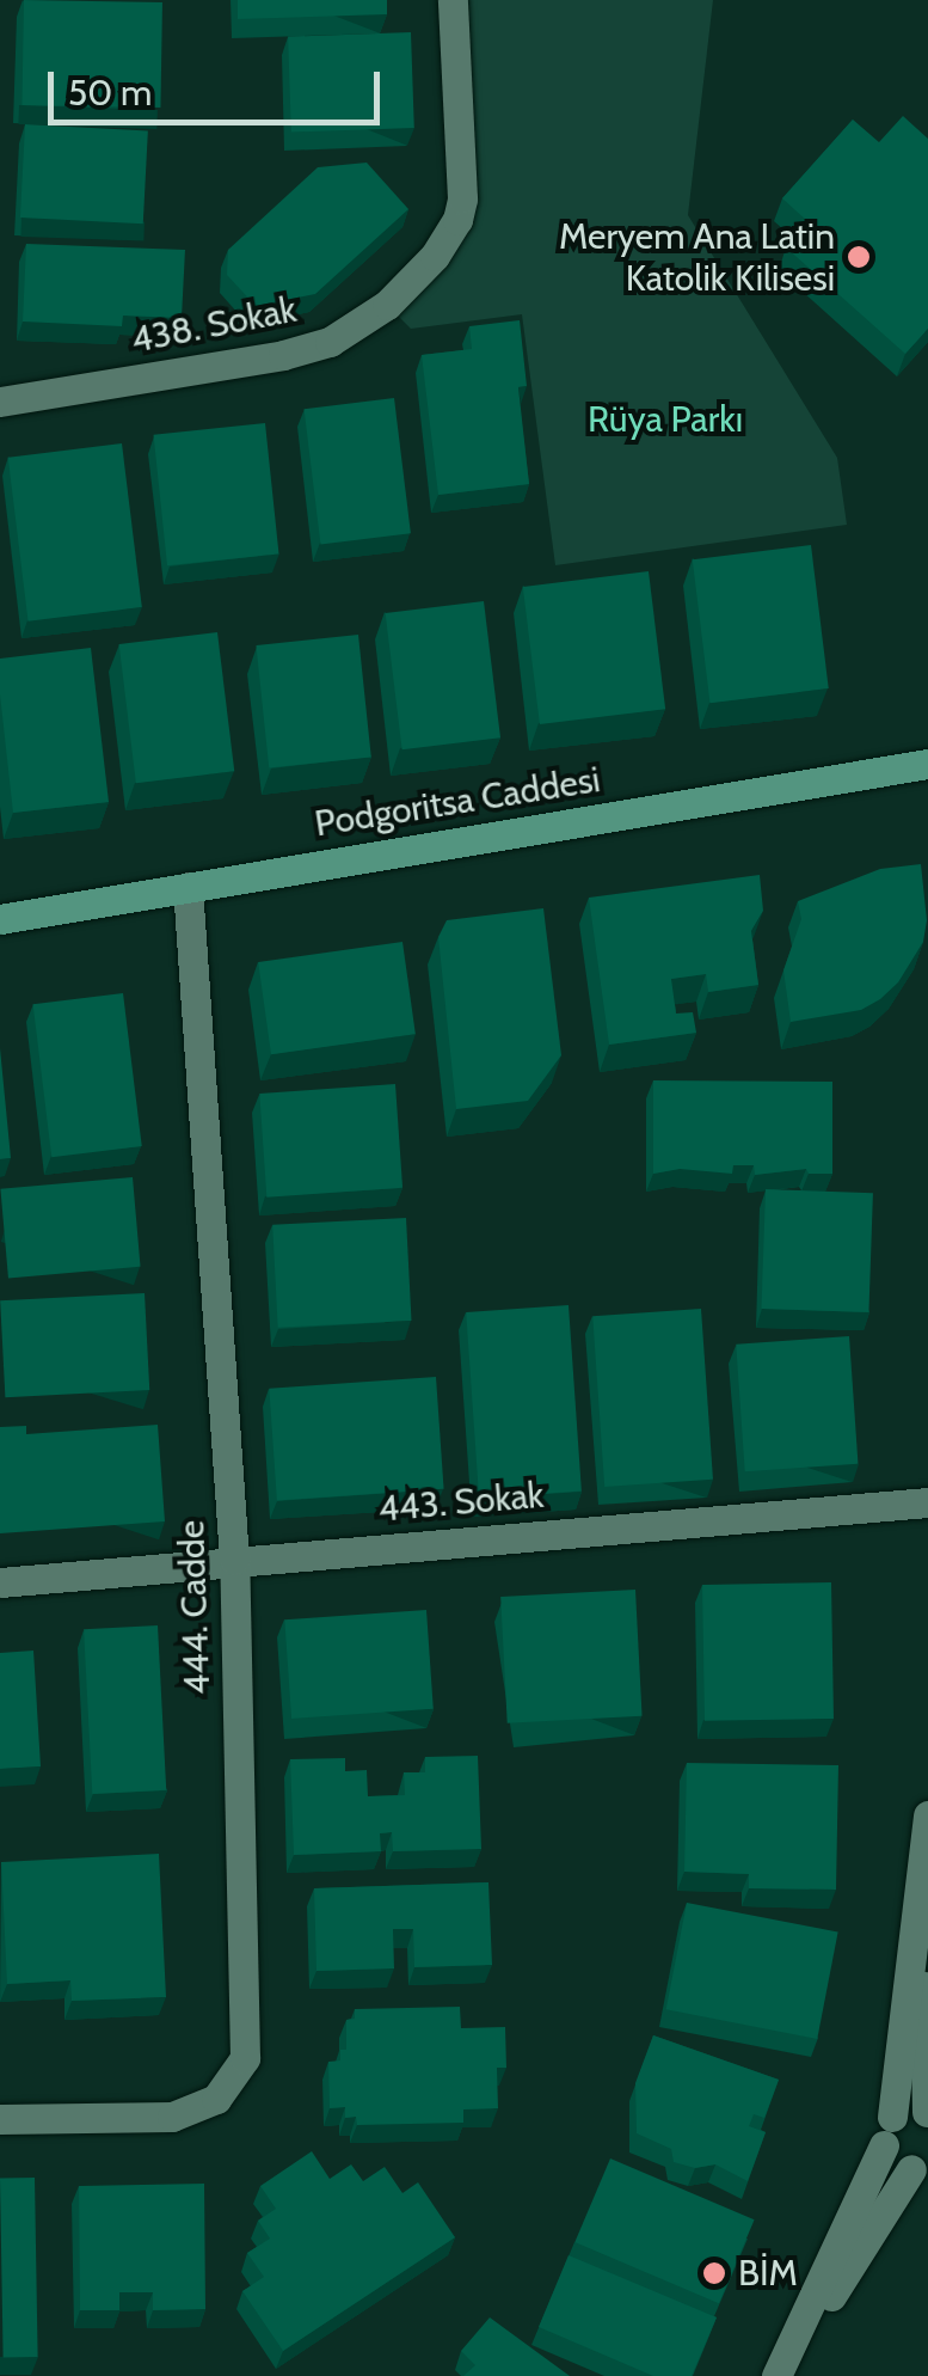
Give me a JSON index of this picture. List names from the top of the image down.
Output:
{
  "streets": {
    "main road": ["Podgoritsa Caddesi"],
    "street": ["438. Sokak", "443. Sokak", "444. Cadde"]
  },
  "crossings": [
    ["Podgoritsa Caddesi", "444. Cadde"],
    ["443. Sokak", "444. Cadde"]
  ],
  "parks": ["Rüya Parkı"],
  "places": ["Meryem Ana Latin Katolik Kilisesi", "BİM"],
  "scale_bar": "50 m"
}
